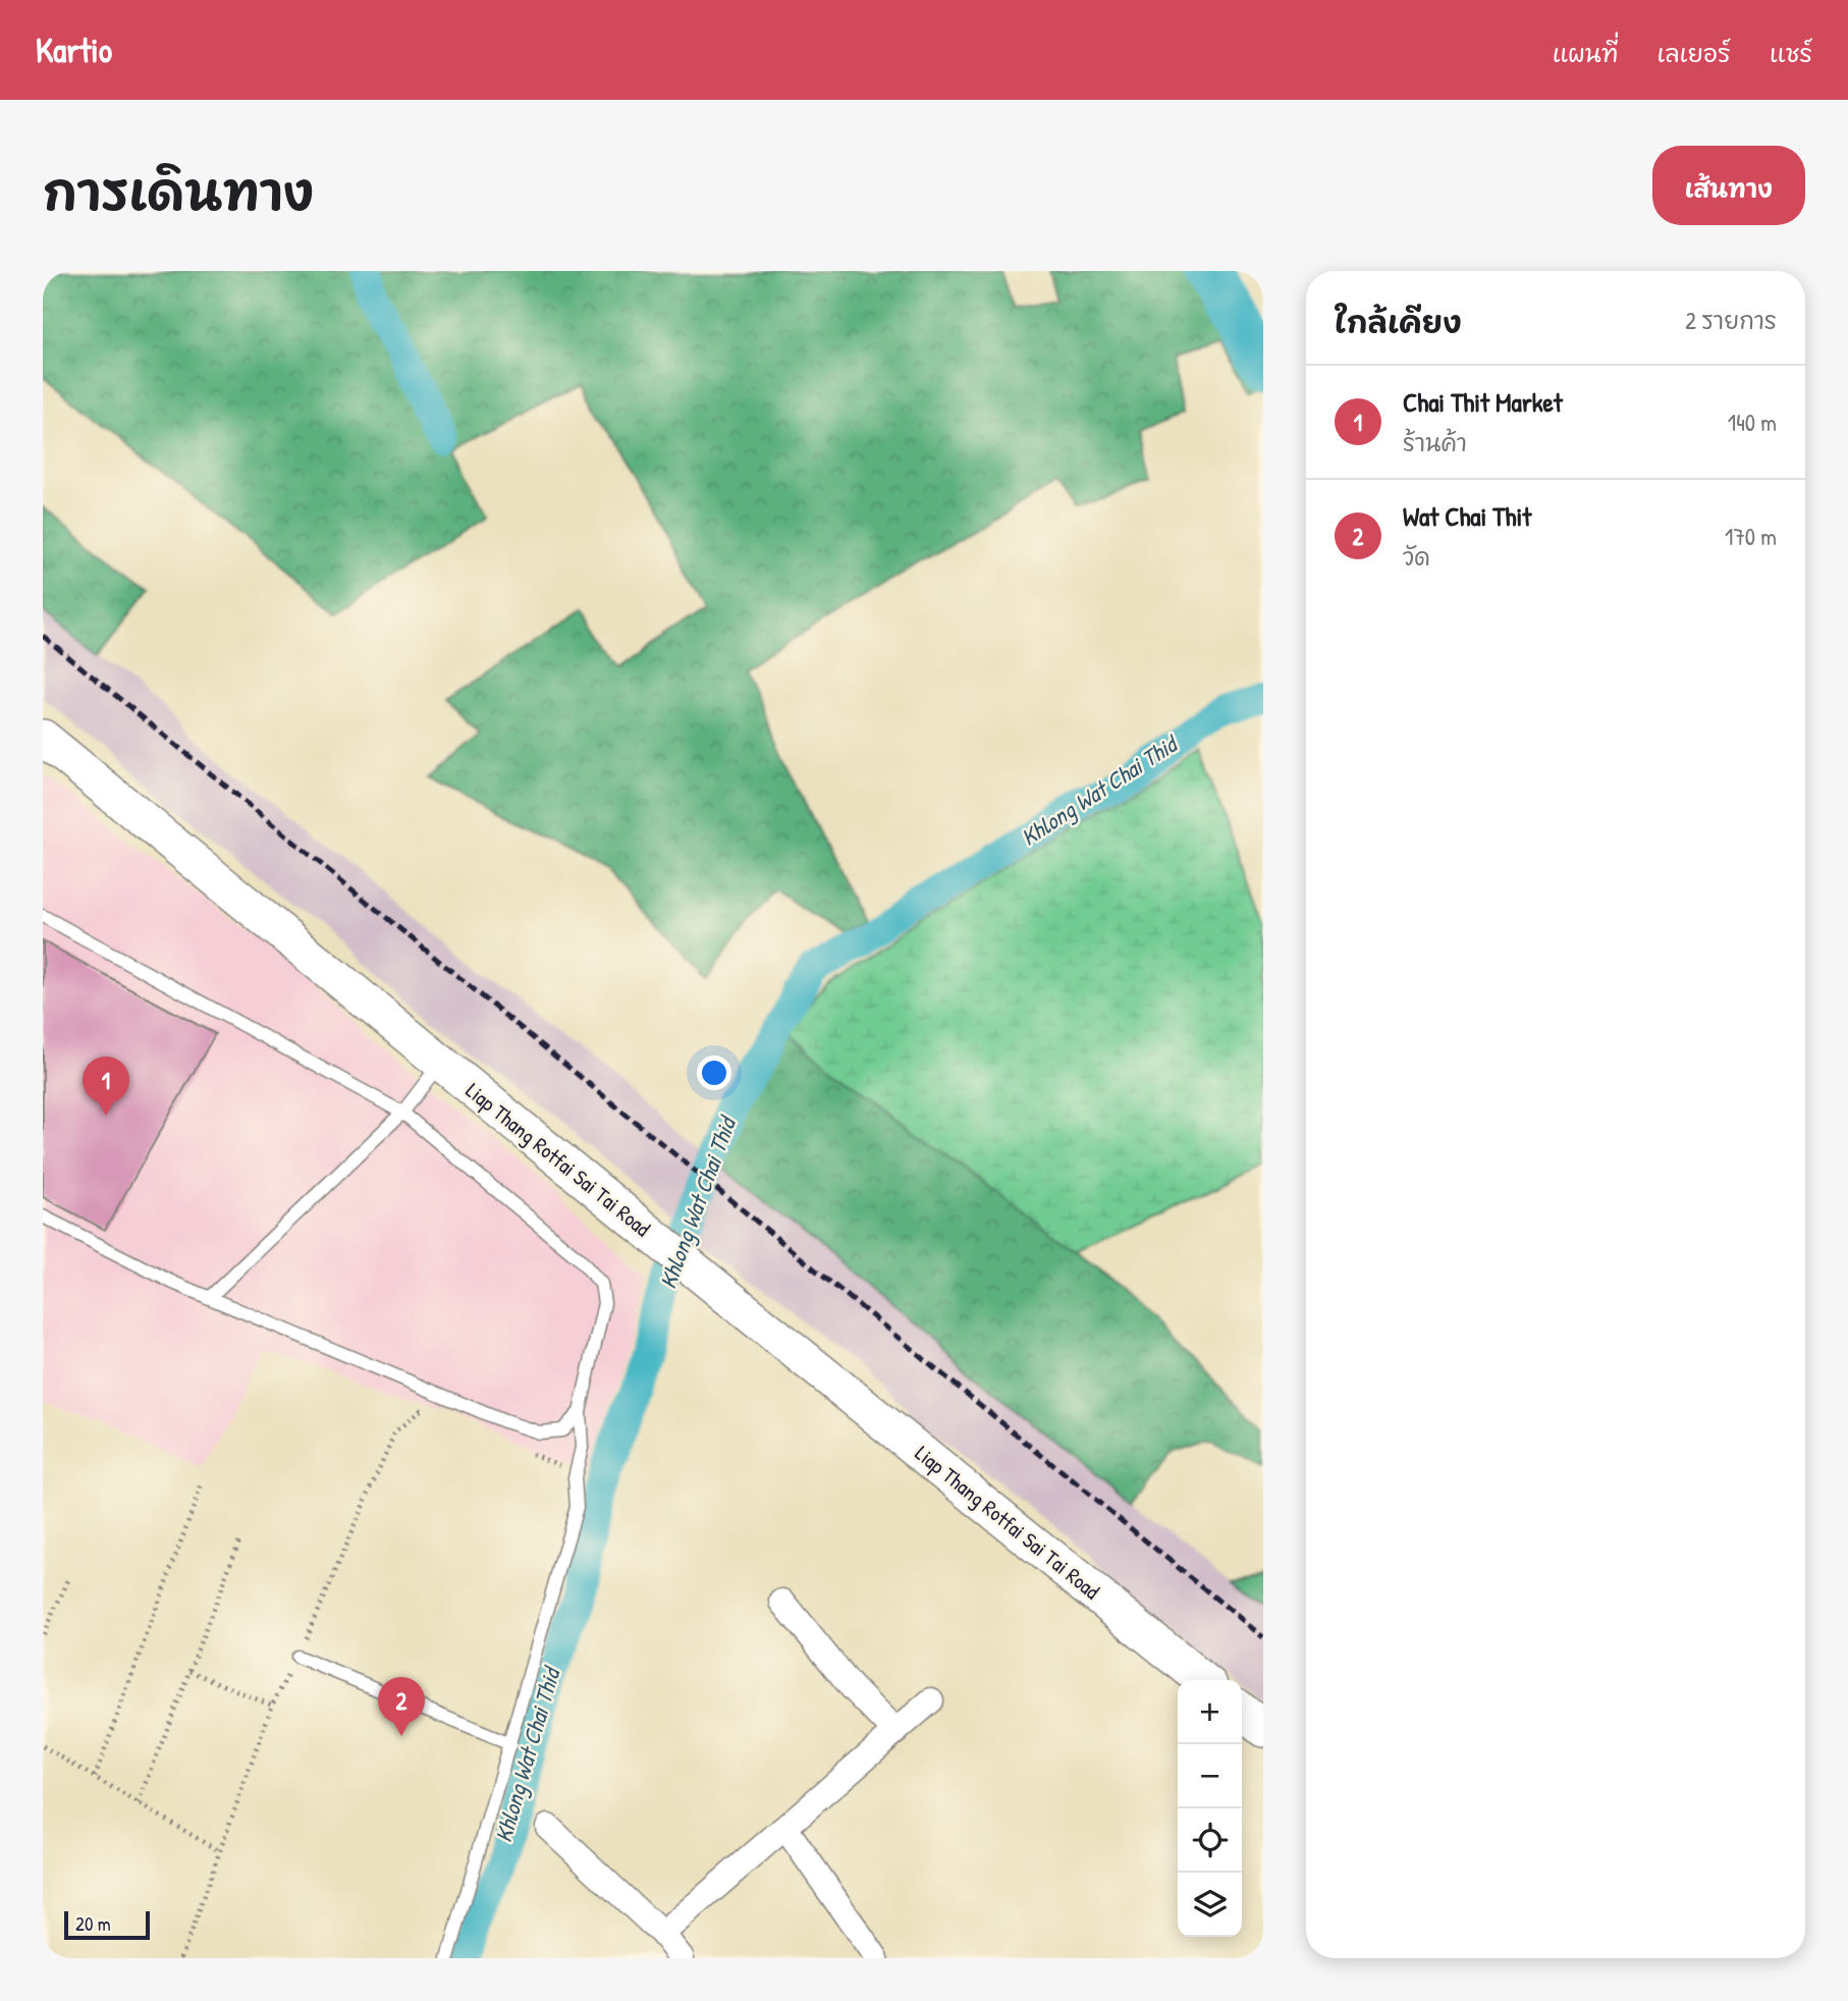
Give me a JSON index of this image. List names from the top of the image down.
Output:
{
  "streets": {
    "main road": ["Liap Thang Rotfai Sai Tai Road"]
  },
  "water": ["Khlong Wat Chai Thid"],
  "scale_bar": "20 m",
  "page": {
    "header": "Kartio",
    "nav": ["แผนที่", "เลเยอร์", "แชร์"],
    "title": "การเดินทาง",
    "buttons": "เส้นทาง",
    "heading": ["ใกล้เคียง", "2 รายการ"],
    "list": [
      {
        "mark": "1",
        "name": "Chai Thit Market",
        "note": "ร้านค้า",
        "value": "140 m"
      },
      {
        "mark": "2",
        "name": "Wat Chai Thit",
        "note": "วัด",
        "value": "170 m"
      }
    ],
    "pins": ["1", "2"],
    "map_buttons": ["+", "−"],
    "scale": "20 m"
  }
}
